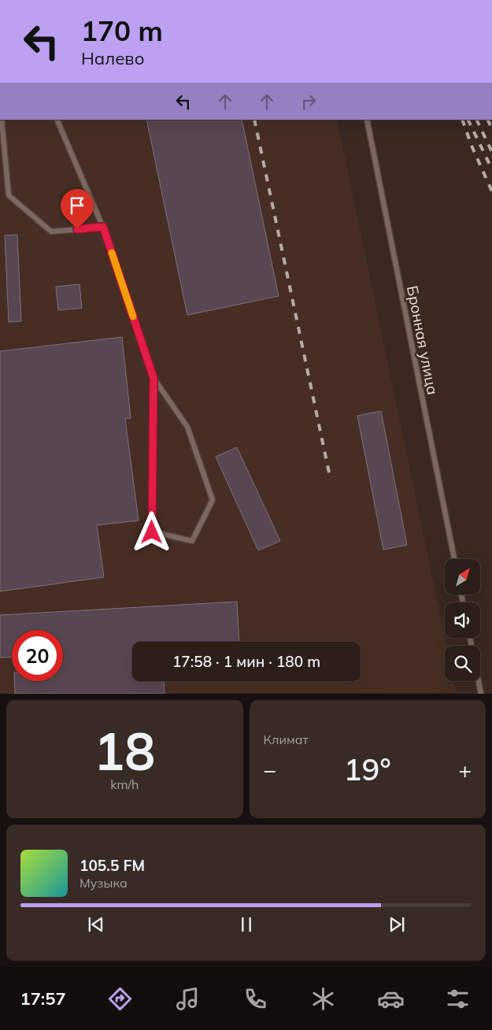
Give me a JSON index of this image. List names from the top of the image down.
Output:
{
  "streets": {
    "lane": ["Бронная улица"]
  },
  "north": "top right",
  "page": {
    "turn": ["170 m", "Налево"],
    "limit": "20",
    "trip": "17:58 · 1 мин · 180 m",
    "tile": [
      ["18", "km/h"],
      "Климат"
    ],
    "heat": ["−", "19°", "+"],
    "song": ["105.5 FM", "Музыка"],
    "tabs": "17:57"
  }
}
